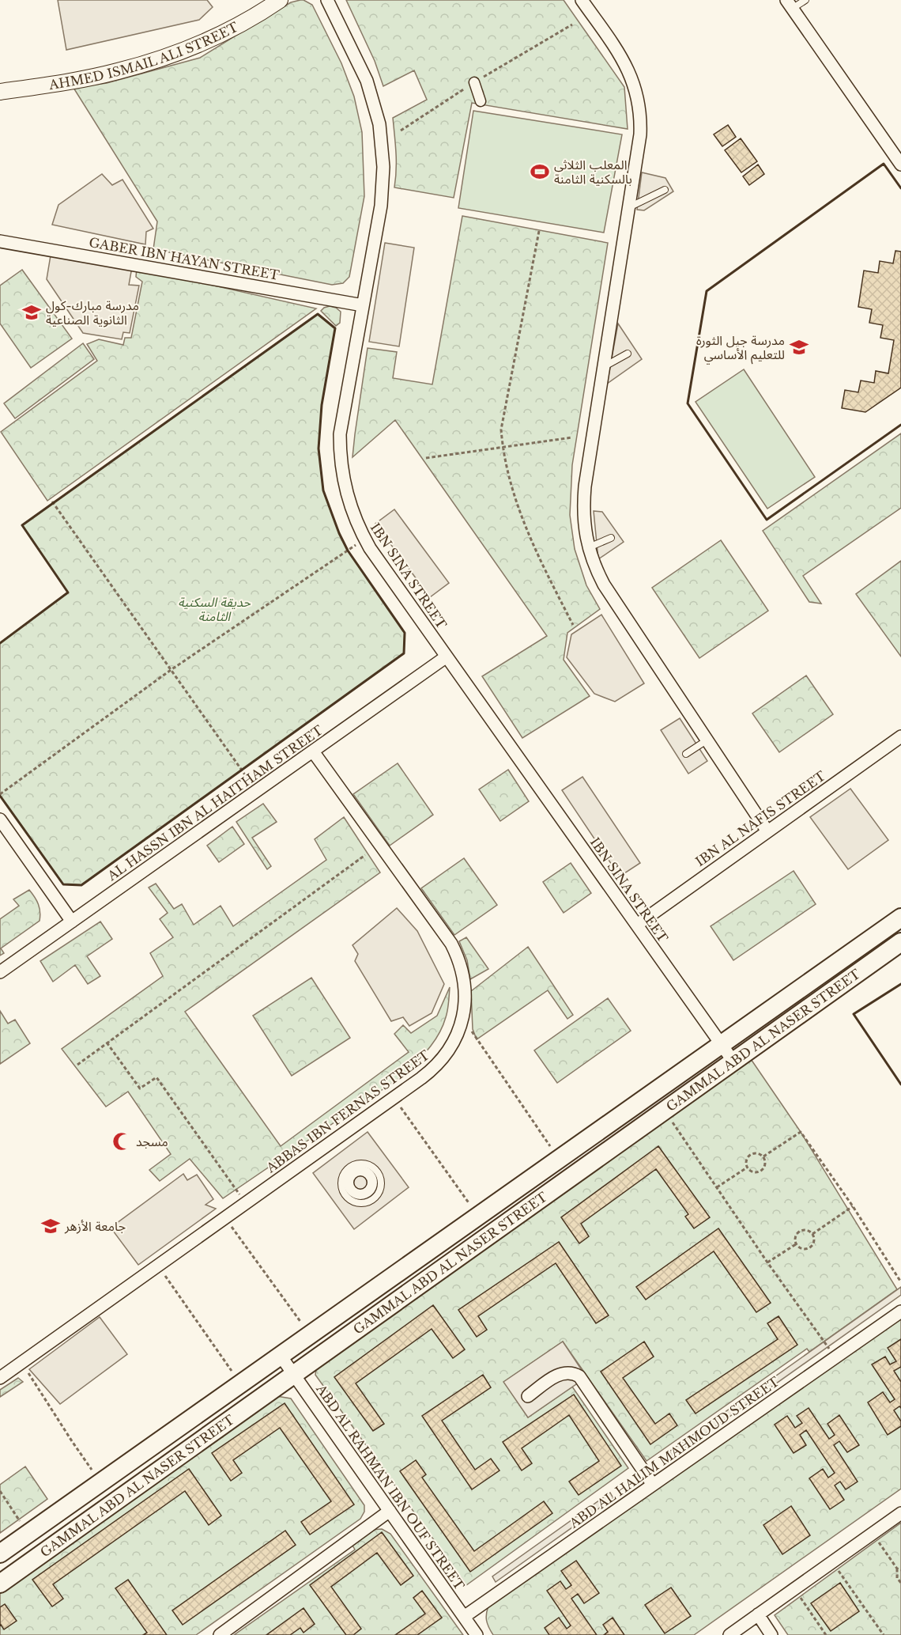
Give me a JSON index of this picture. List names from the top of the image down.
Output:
{
  "streets": {
    "main road": ["GAMMAL ABD AL NASER STREET"],
    "street": [
      "AHMED ISMAIL ALI STREET",
      "GABER IBN HAYAN STREET",
      "IBN SINA STREET",
      "AL HASSN IBN AL HAITHAM STREET",
      "IBN AL NAFIS STREET",
      "ABBAS IBN FERNAS STREET",
      "ABD AL HALIM MAHMOUD STREET",
      "ABD AL RAHMAN IBN OUF STREET"
    ]
  },
  "crossings": [
    ["GABER IBN HAYAN STREET", "IBN SINA STREET"],
    ["IBN SINA STREET", "AL HASSN IBN AL HAITHAM STREET"],
    ["IBN SINA STREET", "IBN AL NAFIS STREET"],
    ["IBN SINA STREET", "GAMMAL ABD AL NASER STREET"],
    ["AL HASSN IBN AL HAITHAM STREET", "ABBAS IBN FERNAS STREET"],
    ["GAMMAL ABD AL NASER STREET", "ABD AL RAHMAN IBN OUF STREET"],
    ["ABD AL HALIM MAHMOUD STREET", "ABD AL RAHMAN IBN OUF STREET"]
  ],
  "parks": ["حديقة السكنية الثامنة"],
  "places": {
    "sports": ["المعلب الثلاثي بالسكنية الثامنة"],
    "school or university": ["مدرسة مبارك-كول الثانوية الصناعية", "مدرسة جيل الثورة للتعليم الأساسي", "جامعة الأزهر"],
    "mosque": ["مسجد"]
  }
}
